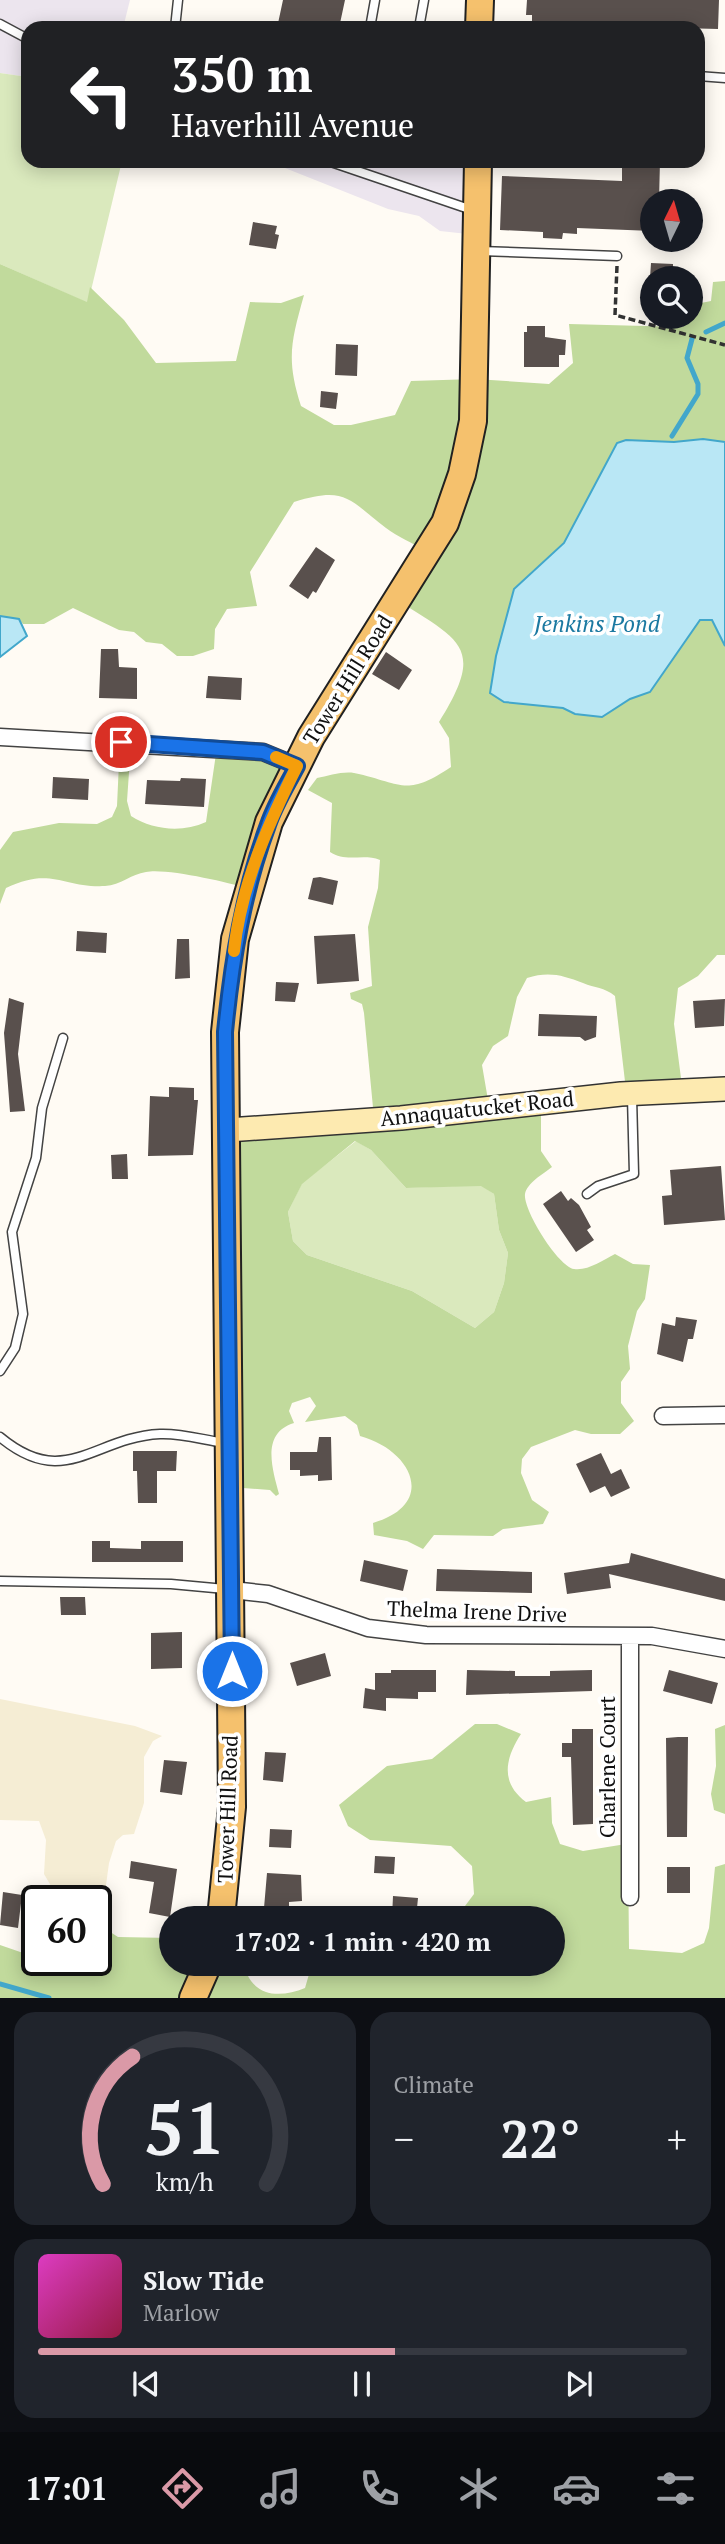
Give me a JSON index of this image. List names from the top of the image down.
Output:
{
  "streets": {
    "main road": ["Tower Hill Road"],
    "street": ["Annaquatucket Road", "Thelma Irene Drive", "Charlene Court"]
  },
  "crossings": [
    ["Tower Hill Road", "Annaquatucket Road"],
    ["Tower Hill Road", "Thelma Irene Drive"],
    ["Thelma Irene Drive", "Charlene Court"]
  ],
  "water": ["Jenkins Pond"],
  "north": "top",
  "page": {
    "turn": ["350 m", "Haverhill Avenue"],
    "limit": "60",
    "trip": "17:02 · 1 min · 420 m",
    "tile": "Climate",
    "heat": ["−", "22°", "+"],
    "song": ["Slow Tide", "Marlow"],
    "tabs": "17:01",
    "gauge": ["51", "km/h"]
  }
}
